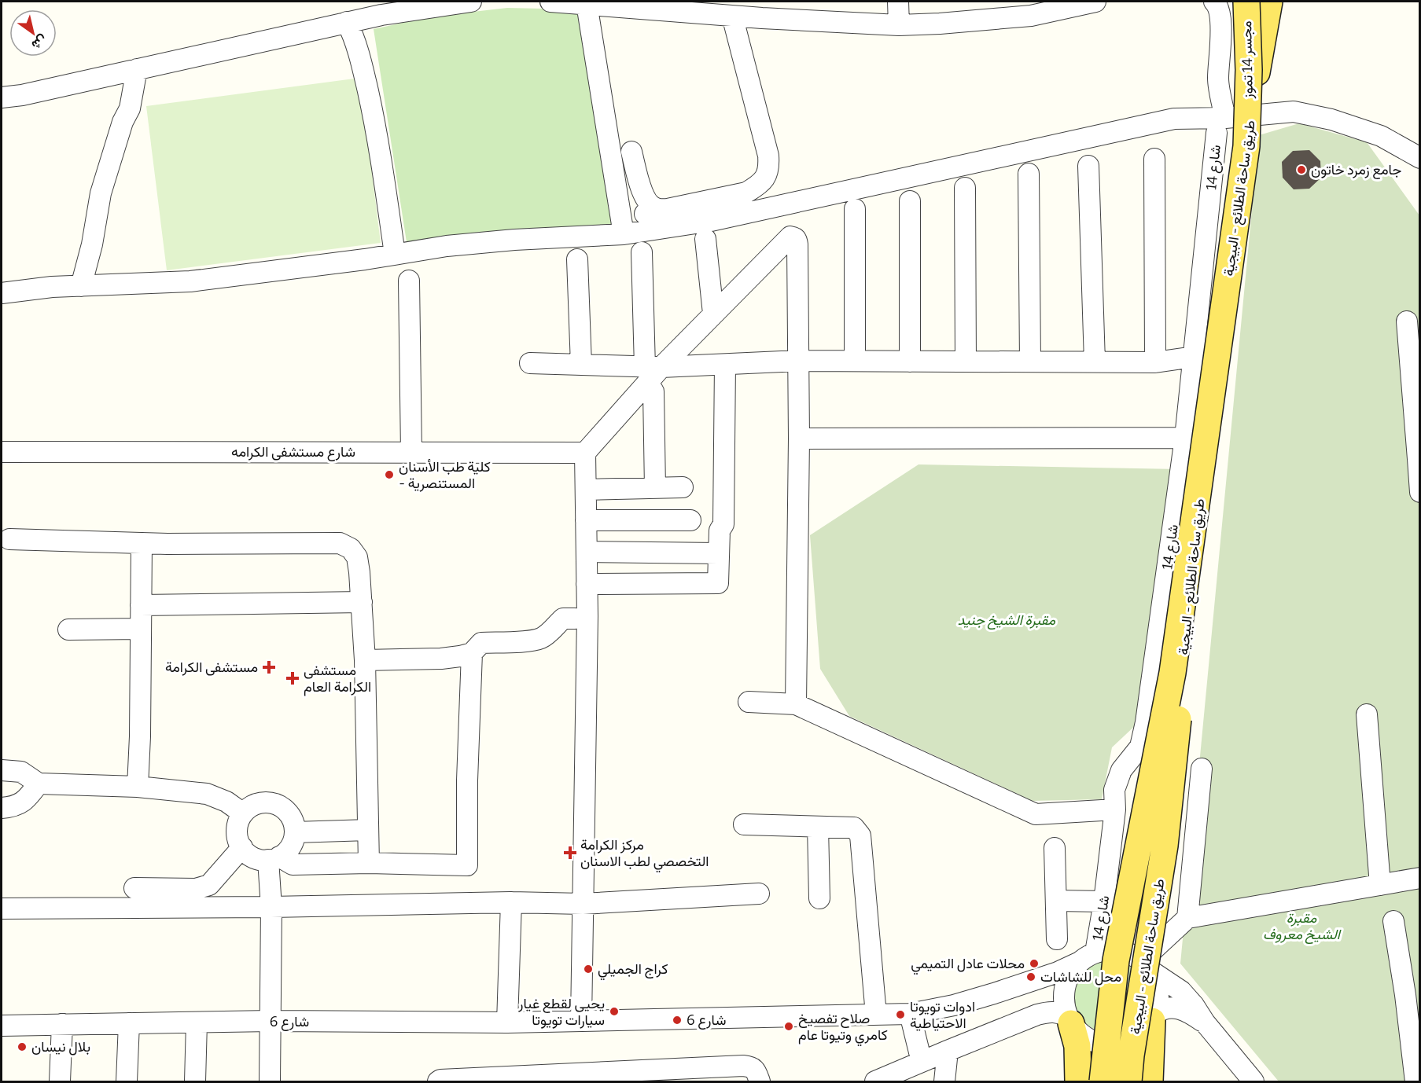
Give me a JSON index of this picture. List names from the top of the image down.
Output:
{
  "streets": {
    "main road": ["مجسر 14 تموز", "طريق ساحة الطلائع - البيجية"],
    "street": ["شارع 14", "شارع مستشفى الكرامه", "شارع 6"]
  },
  "crossings": [
    ["مجسر 14 تموز", "طريق ساحة الطلائع - البيجية"],
    ["شارع 14", "شارع 6"]
  ],
  "parks": ["مقبرة الشيخ جنيد", "مقبرة الشيخ معروف"],
  "places": {
    "other": [
      "جامع زمرد خاتون",
      "كلية طب الأسنان - المستنصرية",
      "محلات عادل التميمي",
      "كراج الجميلي",
      "محل للشاشات",
      "يحيى لقطع غيار سيارات تويوتا",
      "ادوات تويوتا الاحتياطية",
      "شارع 6",
      "صلاح تفصيخ كامري وتيوتا عام",
      "بلال نيسان"
    ],
    "health": ["مستشفى الكرامة", "مستشفى الكرامة العام", "مركز الكرامة التخصصي لطب الاسنان"]
  },
  "north": "bottom right"
}
